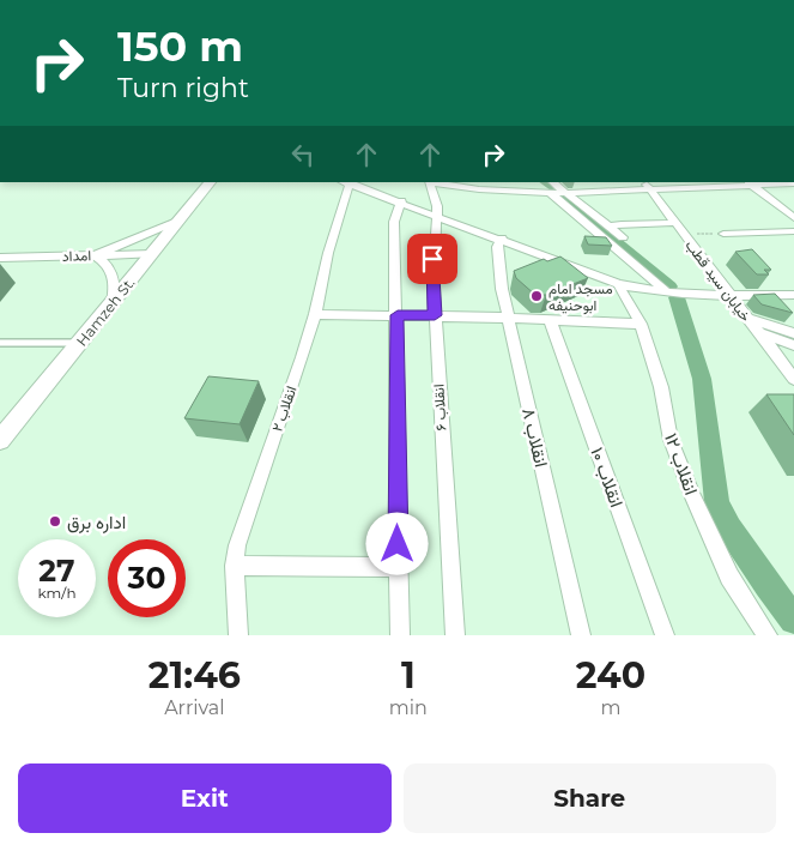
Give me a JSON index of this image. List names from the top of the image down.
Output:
{
  "streets": {
    "main road": ["Hamzeh St."],
    "street": [
      "امداد",
      "خیابان سید قطب",
      "انقلاب ۶",
      "انقلاب ۲",
      "انقلاب ۸",
      "انقلاب ۱۲",
      "انقلاب ۱۰"
    ]
  },
  "crossings": [
    ["امداد", "Hamzeh St."]
  ],
  "places": ["مسجد امام ابوحنیفه", "اداره برق"],
  "page": {
    "turn": ["150 m", "Turn right"],
    "speed": "27 km/h",
    "limit": "30",
    "eta": [
      "21:46",
      "Arrival",
      "1",
      "min",
      "240",
      "m"
    ],
    "buttons": ["Exit", "Share"]
  }
}
